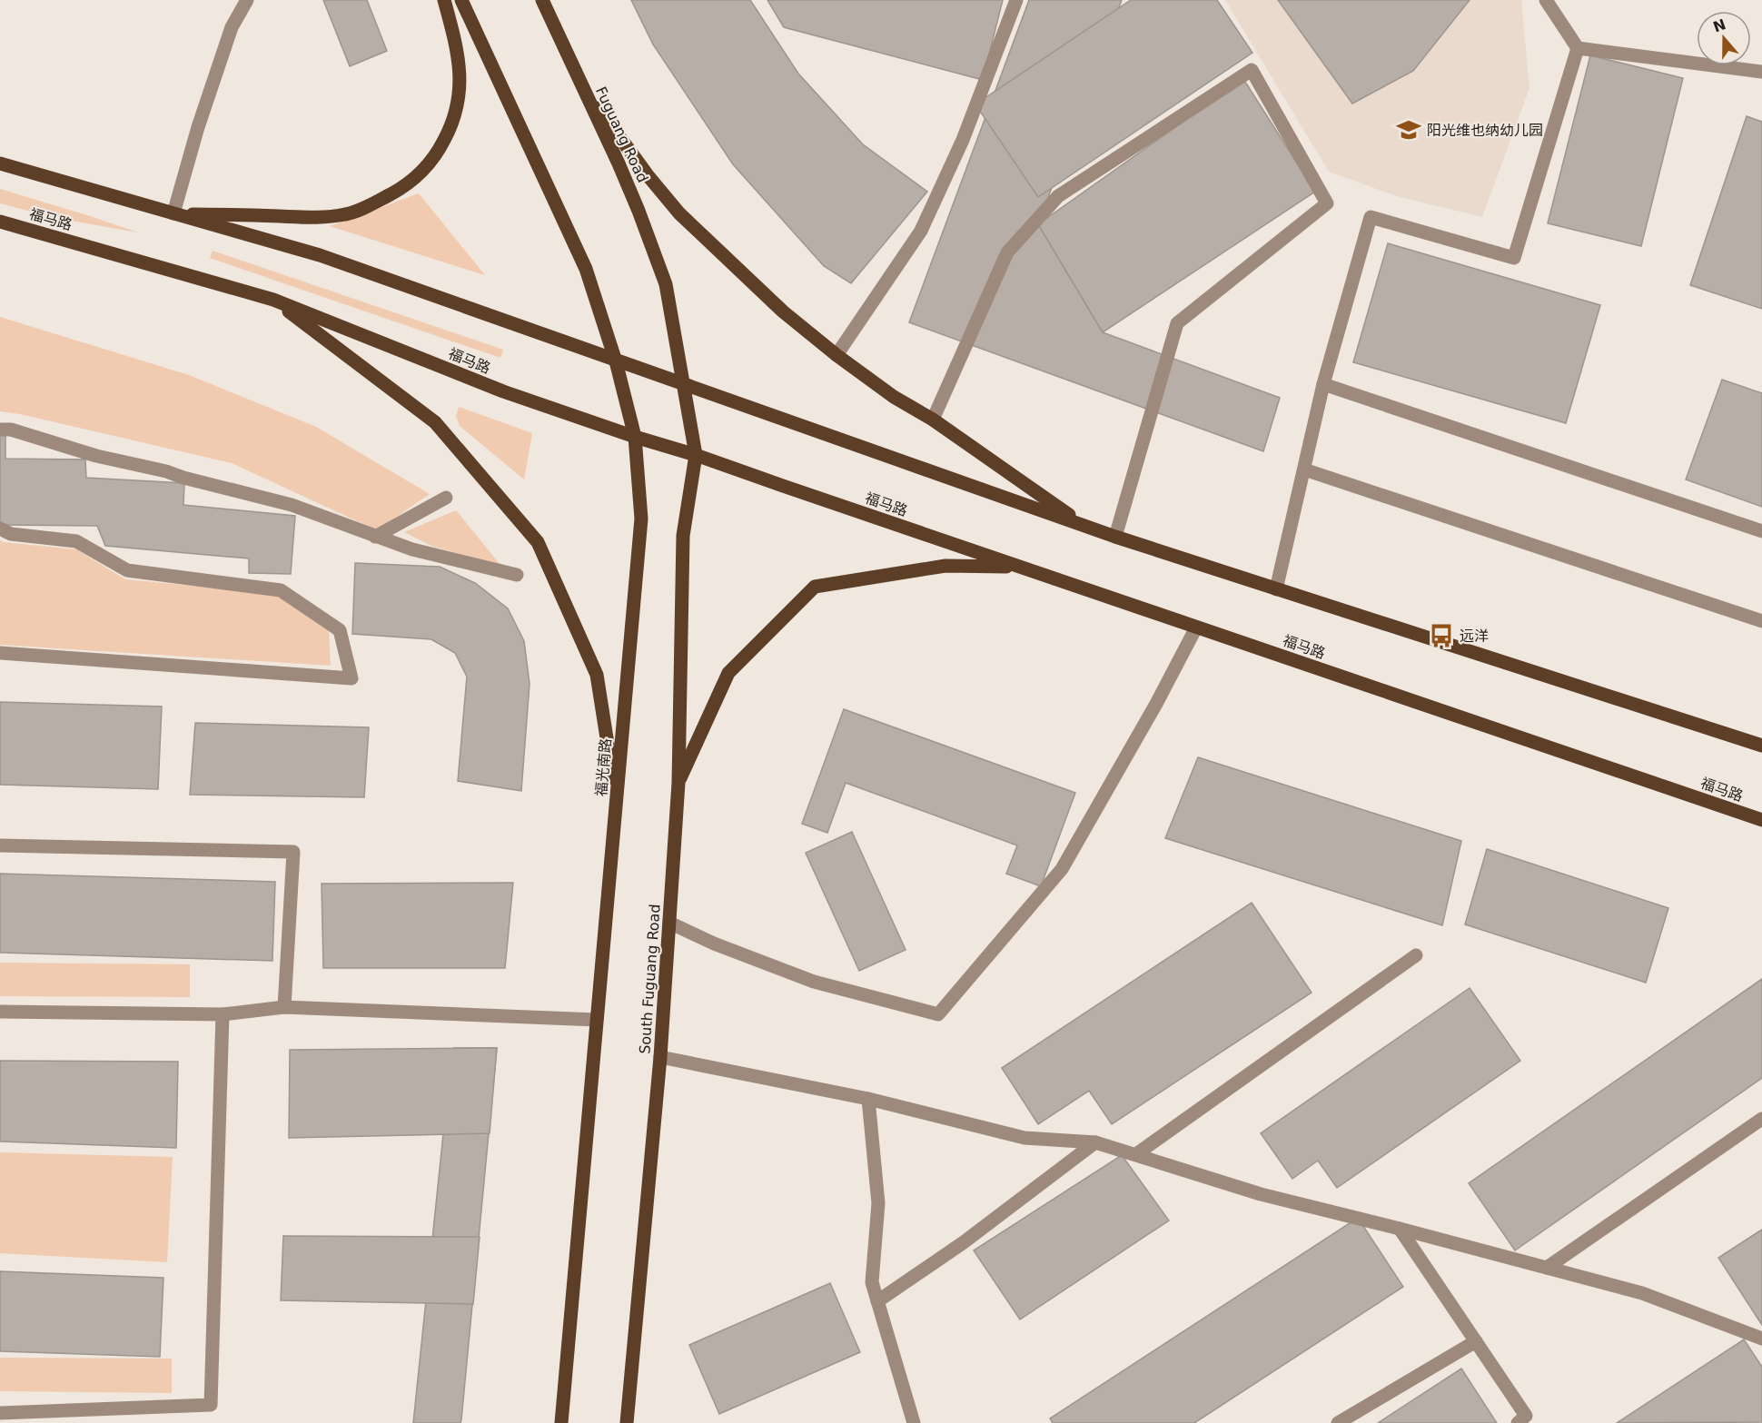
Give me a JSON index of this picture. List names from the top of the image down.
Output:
{
  "streets": {
    "main road": [
      "Fuguang Road",
      "福马路",
      "福光南路",
      "South Fuguang Road"
    ]
  },
  "crossings": [
    ["Fuguang Road", "South Fuguang Road"],
    ["福马路", "福光南路"],
    ["福马路", "South Fuguang Road"]
  ],
  "places": {
    "school or university": ["阳光维也纳幼儿园"],
    "bus stop": ["远洋"]
  },
  "north": "top"
}
